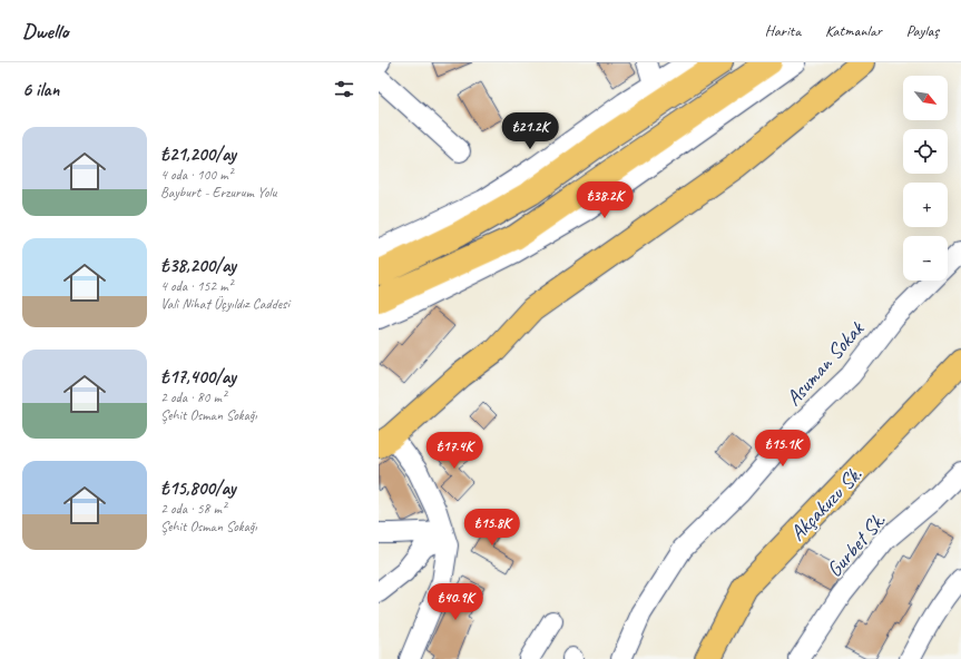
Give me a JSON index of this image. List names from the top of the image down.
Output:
{
  "streets": {
    "main road": ["Akçakuzu Sk."],
    "street": ["Asuman Sokak", "Gurbet Sk."]
  },
  "north": "bottom right",
  "page": {
    "header": "Dwello",
    "nav": ["Harita", "Katmanlar", "Paylaş"],
    "heading": "6 ilan",
    "map_buttons": ["+", "−"],
    "price": [
      "₺21.2K",
      "₺38.2K",
      "₺15.1K",
      "₺17.4K",
      "₺15.8K",
      "₺40.9K"
    ],
    "list": [
      {
        "name": "₺21,200/ay",
        "note": "4 oda · 100 m² · Bayburt - Erzurum Yolu"
      },
      {
        "name": "₺38,200/ay",
        "note": "4 oda · 152 m² · Vali Nihat Üçyıldız Caddesi"
      },
      {
        "name": "₺17,400/ay",
        "note": "2 oda · 80 m² · Şehit Osman Sokağı"
      },
      {
        "name": "₺15,800/ay",
        "note": "2 oda · 58 m² · Şehit Osman Sokağı"
      }
    ]
  }
}
